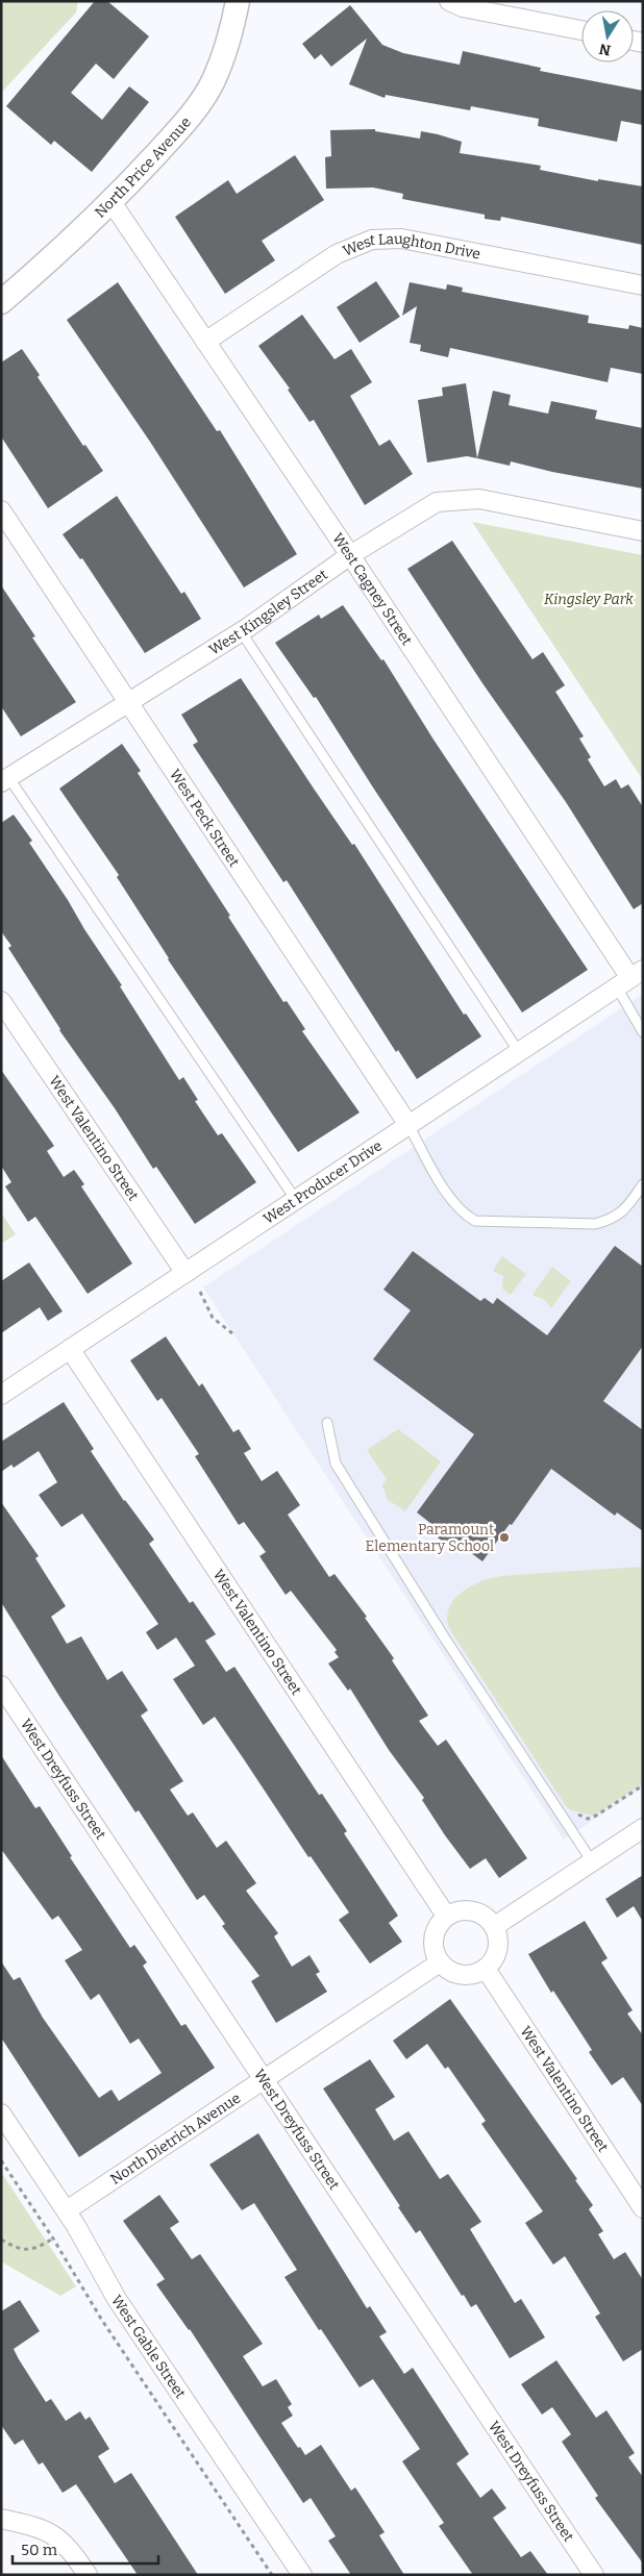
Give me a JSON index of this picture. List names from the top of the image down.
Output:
{
  "streets": {
    "street": [
      "North Price Avenue",
      "West Laughton Drive",
      "West Cagney Street",
      "West Kingsley Street",
      "West Peck Street",
      "West Valentino Street",
      "West Producer Drive",
      "West Dreyfuss Street",
      "North Dietrich Avenue",
      "West Gable Street"
    ]
  },
  "crossings": [
    ["North Price Avenue", "West Cagney Street"],
    ["West Laughton Drive", "West Cagney Street"],
    ["West Cagney Street", "West Kingsley Street"],
    ["West Cagney Street", "West Producer Drive"],
    ["West Kingsley Street", "West Peck Street"],
    ["West Peck Street", "West Producer Drive"],
    ["West Valentino Street", "West Producer Drive"],
    ["West Valentino Street", "North Dietrich Avenue"],
    ["West Dreyfuss Street", "North Dietrich Avenue"],
    ["North Dietrich Avenue", "West Gable Street"]
  ],
  "parks": ["Kingsley Park"],
  "places": ["Paramount Elementary School"],
  "scale_bar": "50 m",
  "north": "bottom"
}
